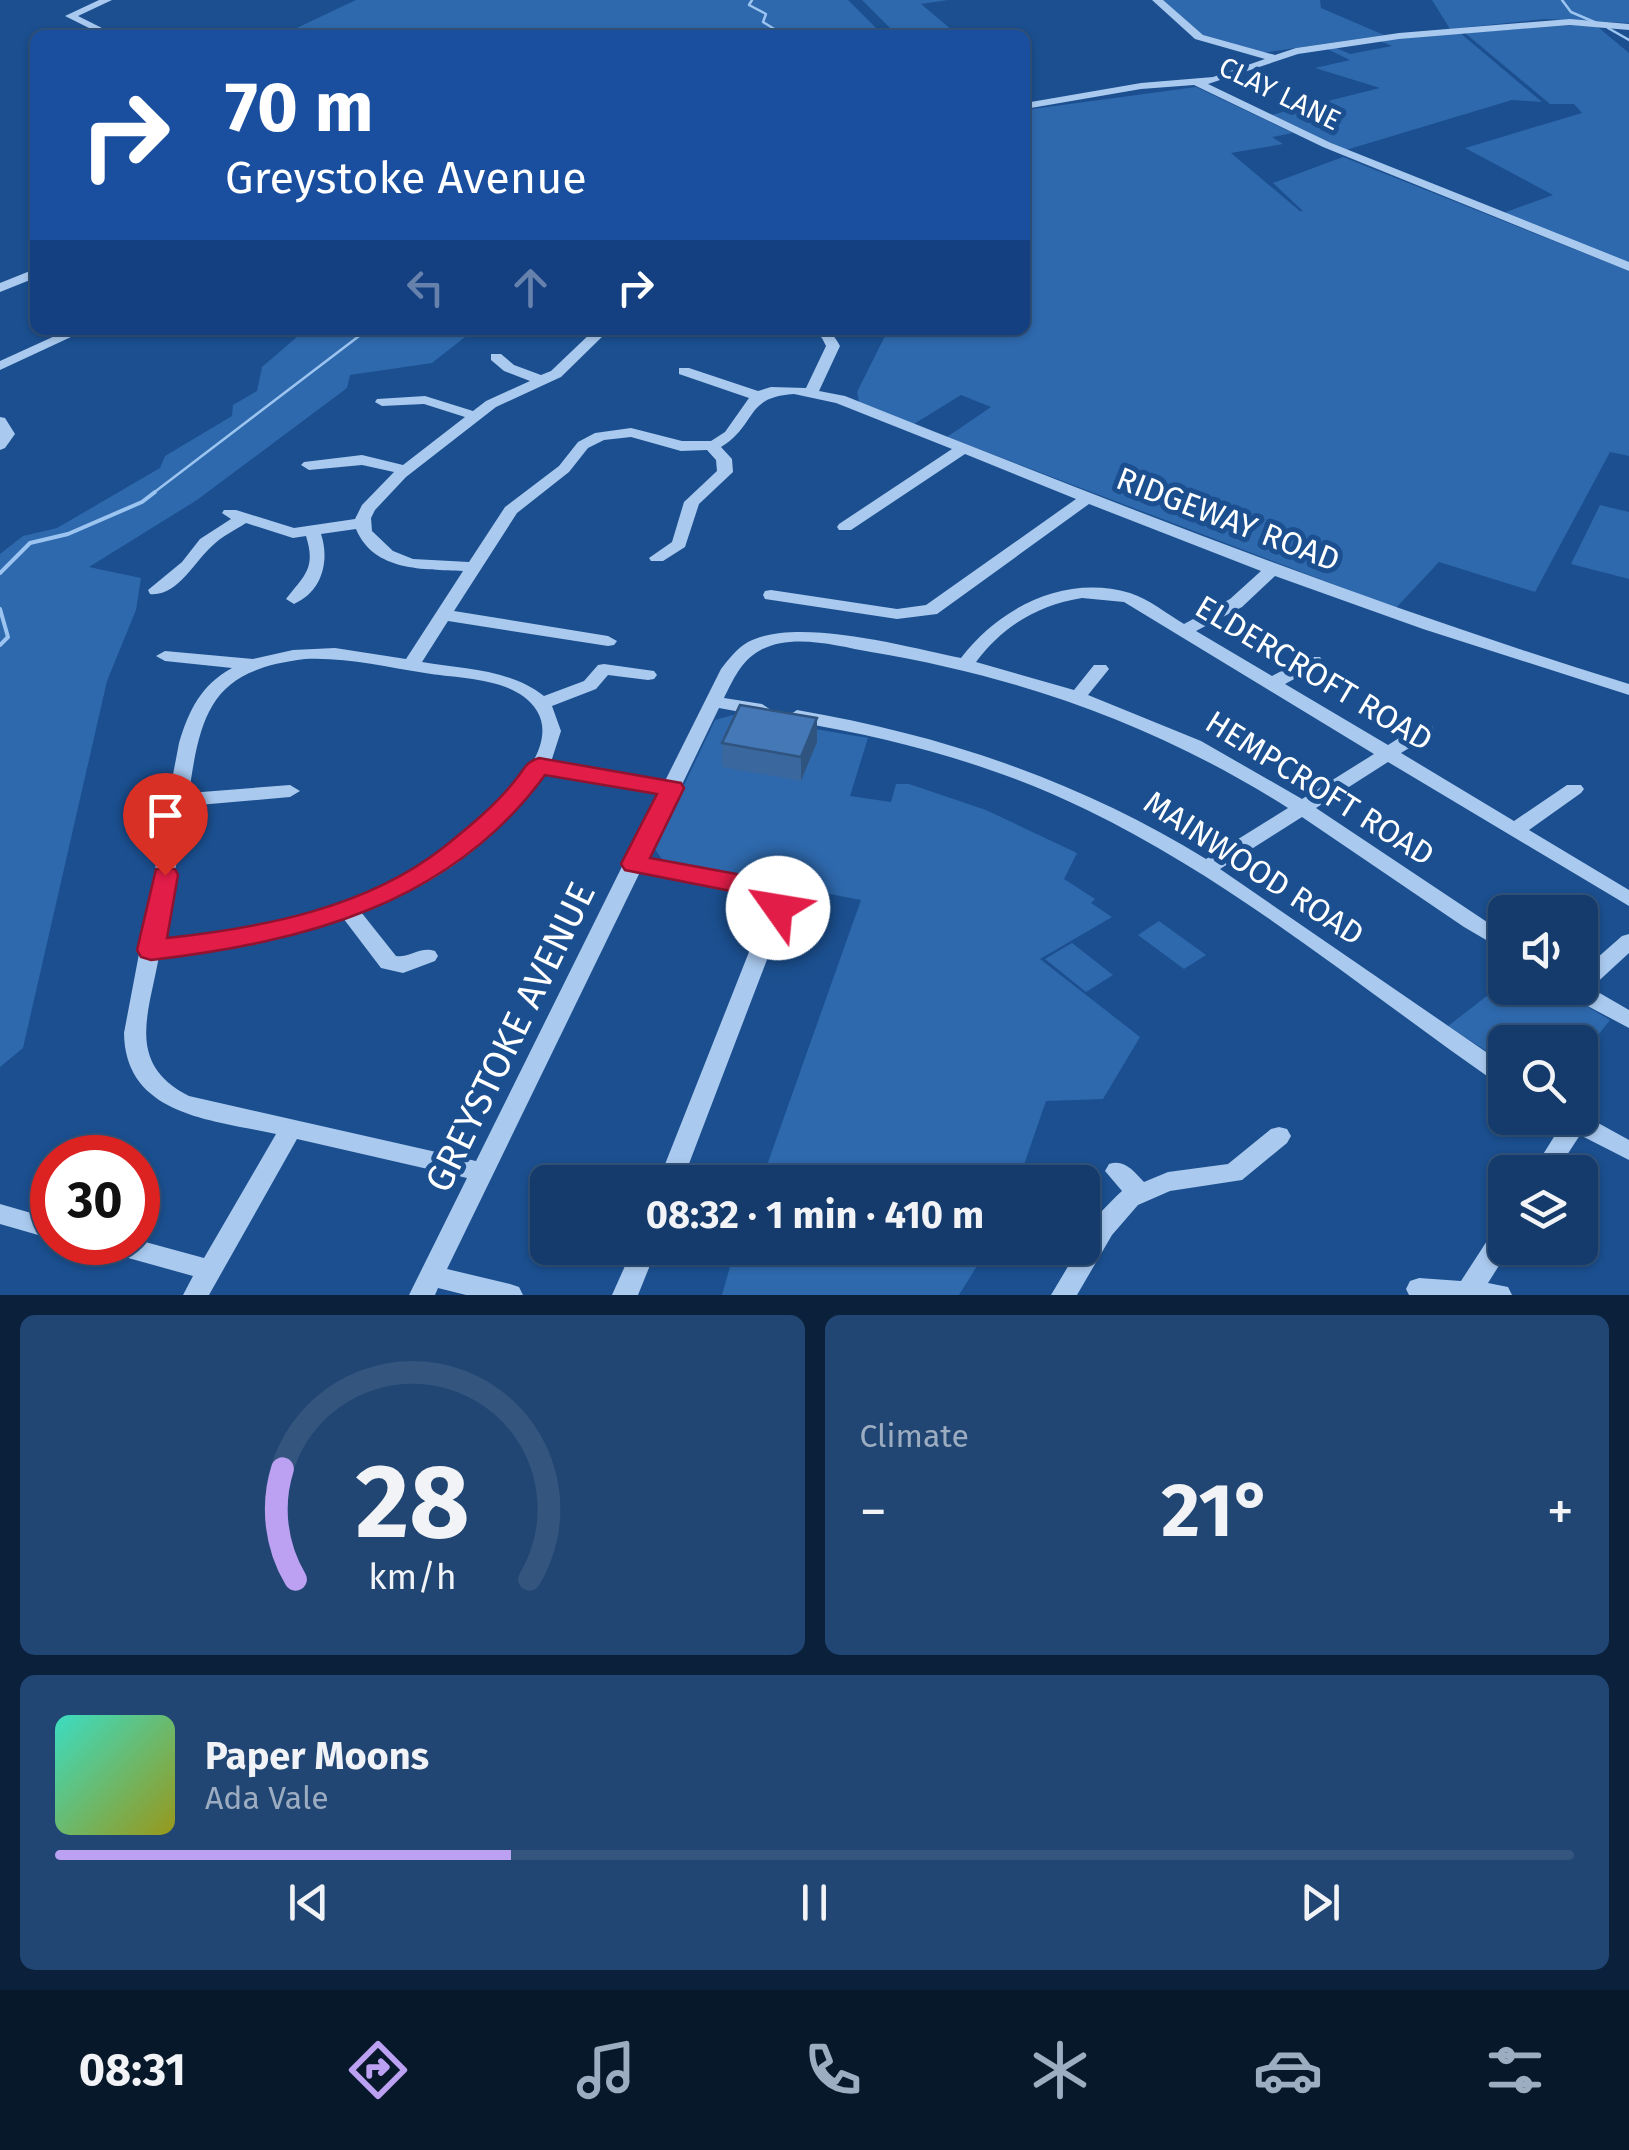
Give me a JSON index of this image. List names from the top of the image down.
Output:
{
  "streets": {
    "street": [
      "CLAY LANE",
      "RIDGEWAY ROAD",
      "ELDERCROFT ROAD",
      "HEMPCROFT ROAD",
      "MAINWOOD ROAD",
      "GREYSTOKE AVENUE"
    ]
  },
  "crossings": [
    ["ELDERCROFT ROAD", "HEMPCROFT ROAD"],
    ["HEMPCROFT ROAD", "MAINWOOD ROAD"],
    ["HEMPCROFT ROAD", "GREYSTOKE AVENUE"],
    ["MAINWOOD ROAD", "GREYSTOKE AVENUE"]
  ],
  "page": {
    "turn": ["70 m", "Greystoke Avenue"],
    "limit": "30",
    "trip": "08:32 · 1 min · 410 m",
    "tile": "Climate",
    "heat": ["−", "21°", "+"],
    "song": ["Paper Moons", "Ada Vale"],
    "tabs": "08:31",
    "gauge": ["28", "km/h"]
  }
}
